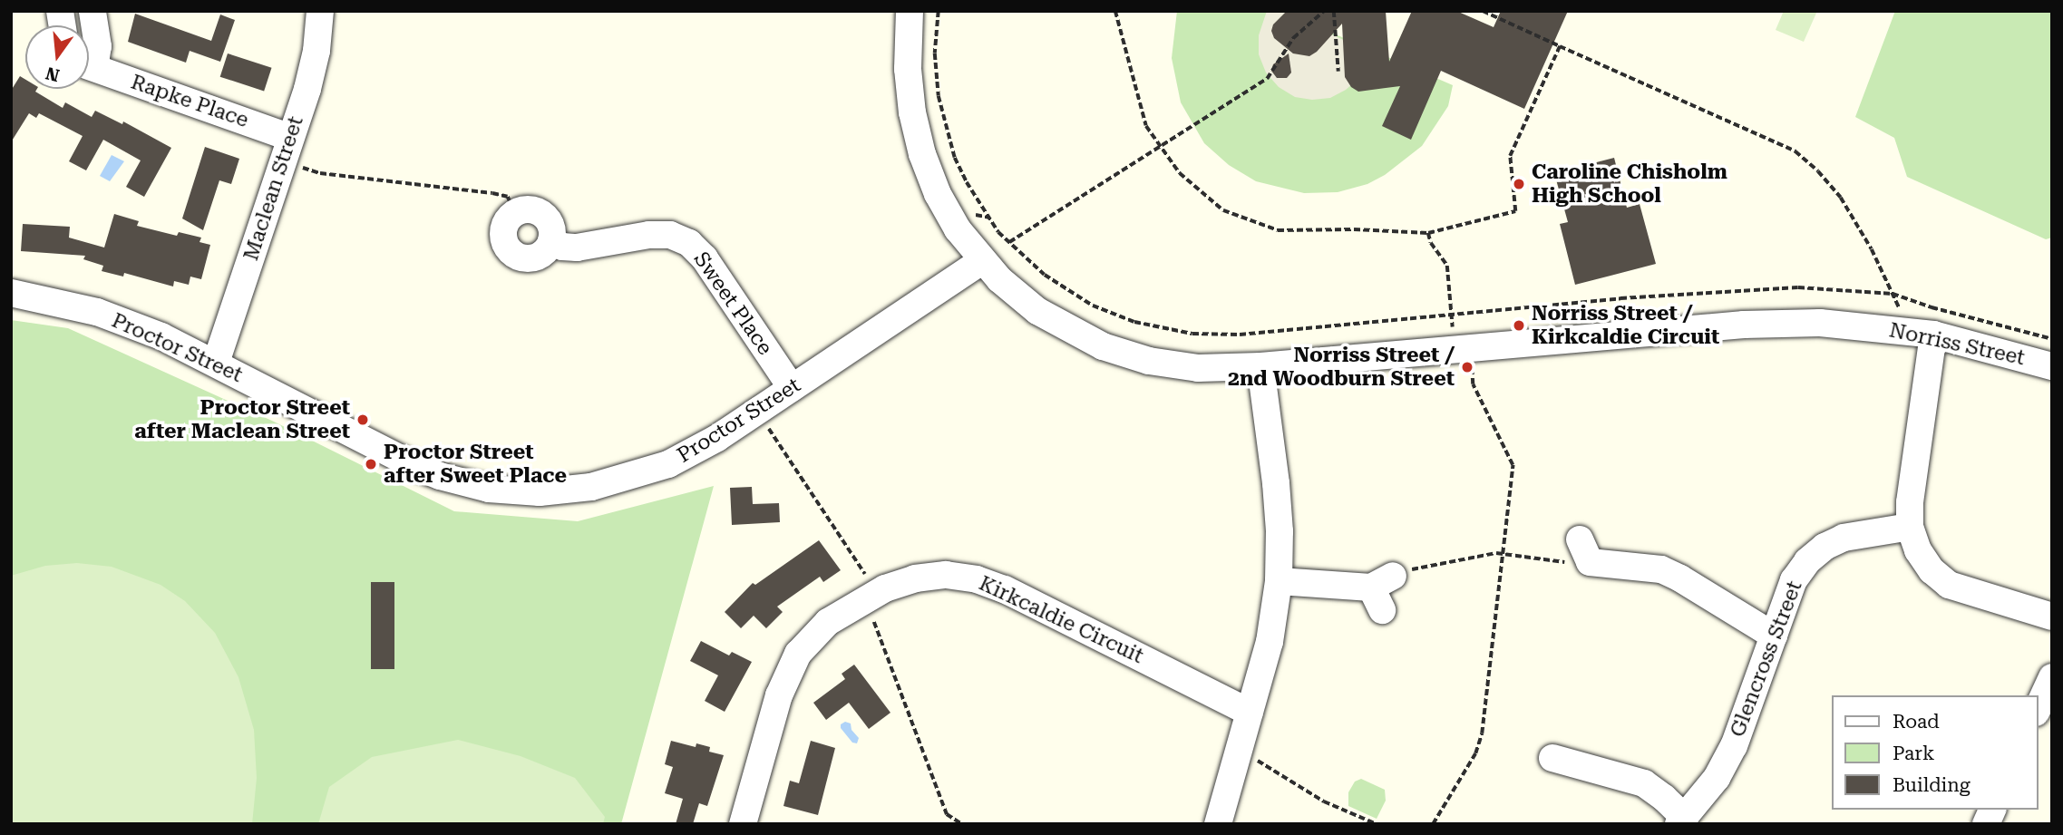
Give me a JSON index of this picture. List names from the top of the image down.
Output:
{
  "streets": {
    "street": [
      "Rapke Place",
      "Maclean Street",
      "Sweet Place",
      "Norriss Street",
      "Proctor Street",
      "Kirkcaldie Circuit",
      "Glencross Street"
    ]
  },
  "crossings": [
    ["Rapke Place", "Maclean Street"],
    ["Maclean Street", "Proctor Street"],
    ["Sweet Place", "Proctor Street"],
    ["Norriss Street", "Proctor Street"]
  ],
  "places": [
    "Caroline Chisholm High School",
    "Norriss Street / Kirkcaldie Circuit",
    "Norriss Street / 2nd Woodburn Street",
    "Proctor Street after Maclean Street",
    "Proctor Street after Sweet Place"
  ],
  "legend": ["Road", "Park", "Building"],
  "north": "bottom"
}
